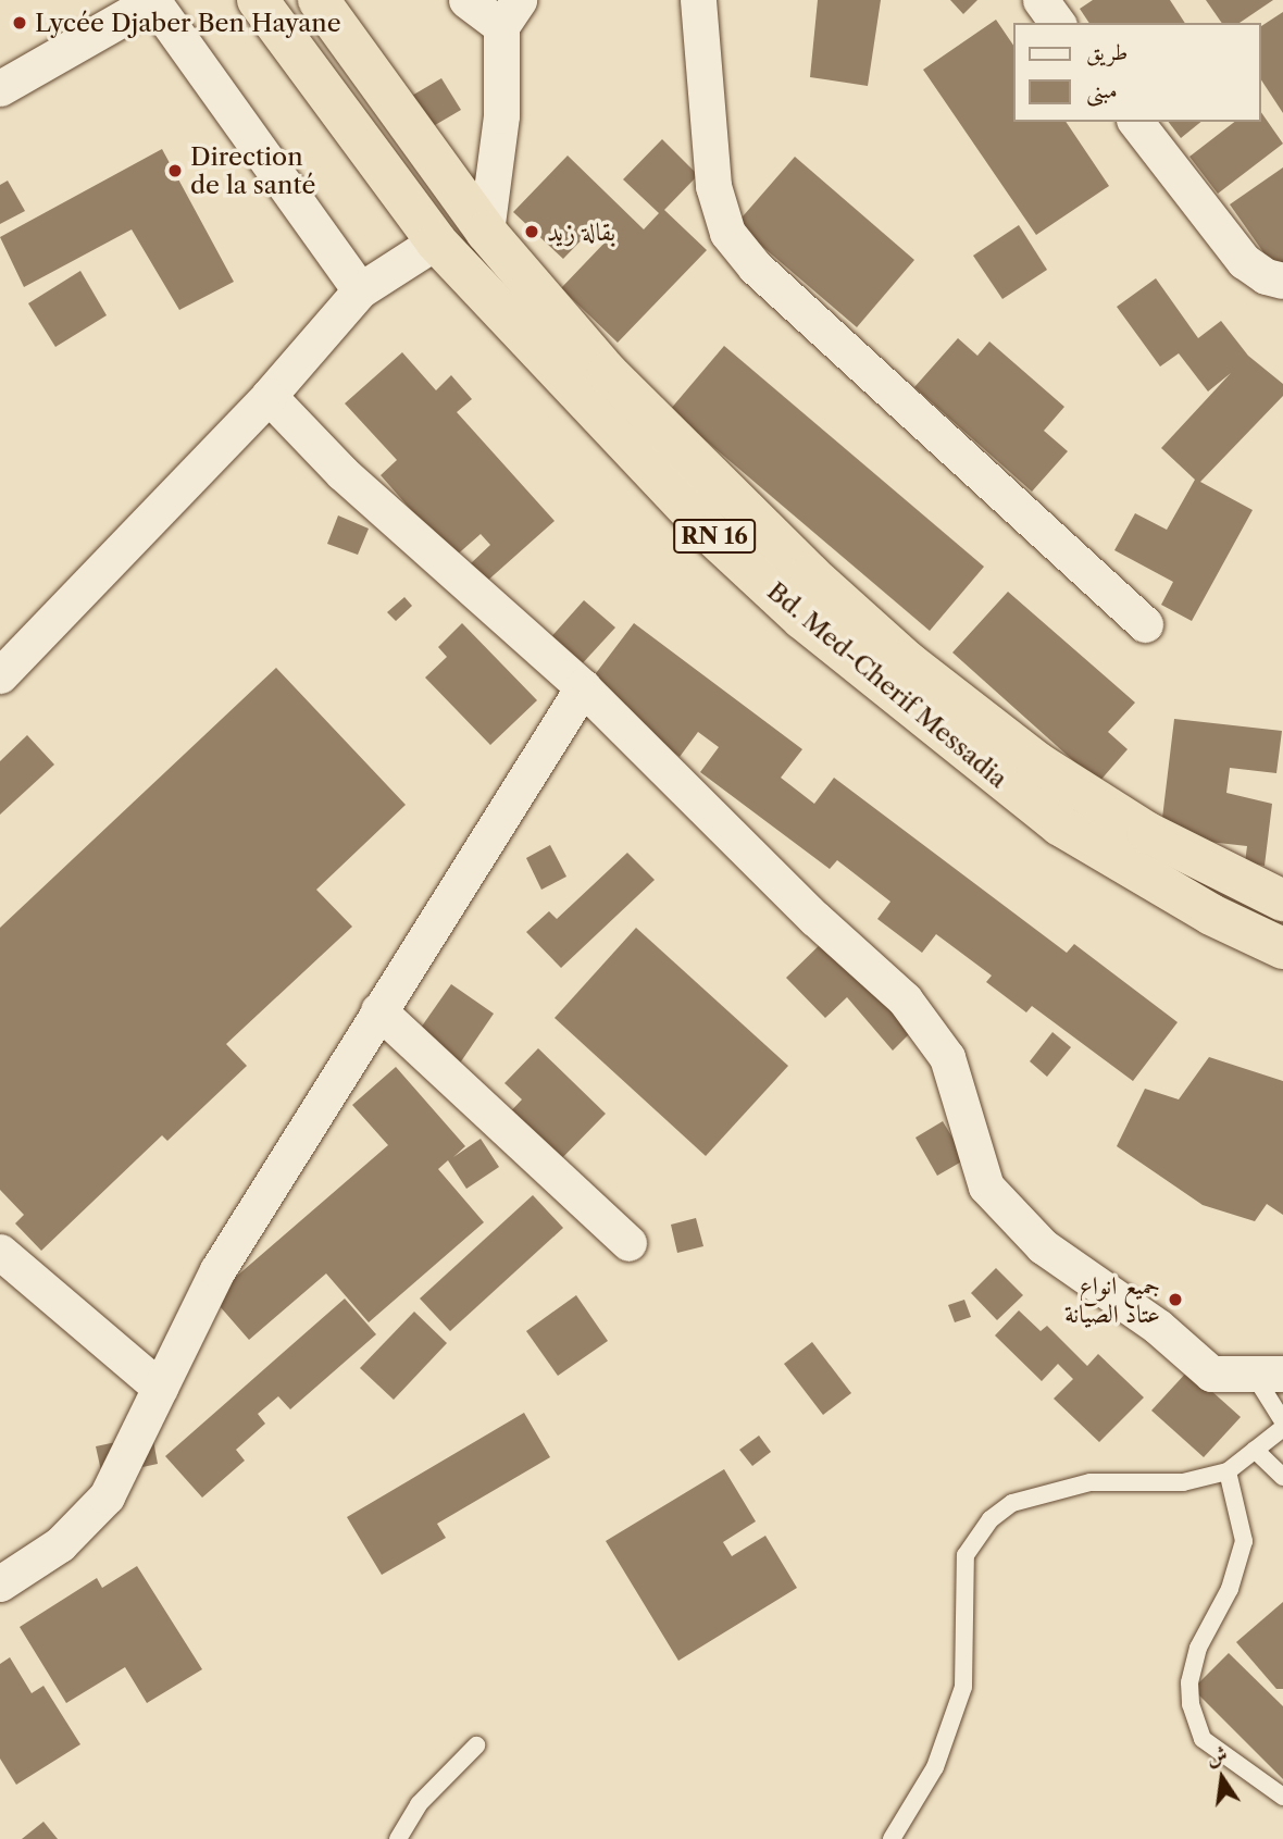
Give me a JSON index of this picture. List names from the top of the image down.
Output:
{
  "streets": {
    "highway": ["RN 16", "Bd. Med-Cherif Messadia"]
  },
  "places": [
    "Lycée Djaber Ben Hayane",
    "Direction de la santé",
    "بقالة زيد",
    "جميع انواع عتاد الصيانة"
  ],
  "legend": ["طريق", "مبنى"],
  "north": "top"
}
